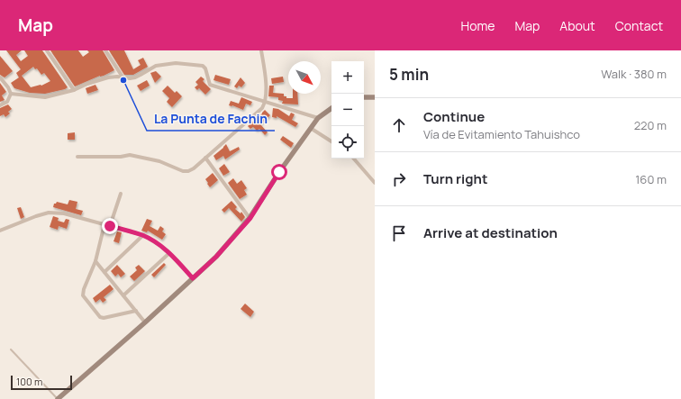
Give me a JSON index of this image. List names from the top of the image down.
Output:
{
  "places": ["La Punta de Fachin"],
  "scale_bar": "100 m",
  "north": "bottom right",
  "page": {
    "header": "Map",
    "nav": [
      "Home",
      "Map",
      "About",
      "Contact"
    ],
    "heading": ["5 min", "Walk · 380 m"],
    "map_buttons": ["+", "−"],
    "list": [
      ["Continue", "Vía de Evitamiento Tahuishco", "220 m"],
      ["Turn right", "160 m"],
      "Arrive at destination"
    ],
    "scale": "100 m"
  }
}
